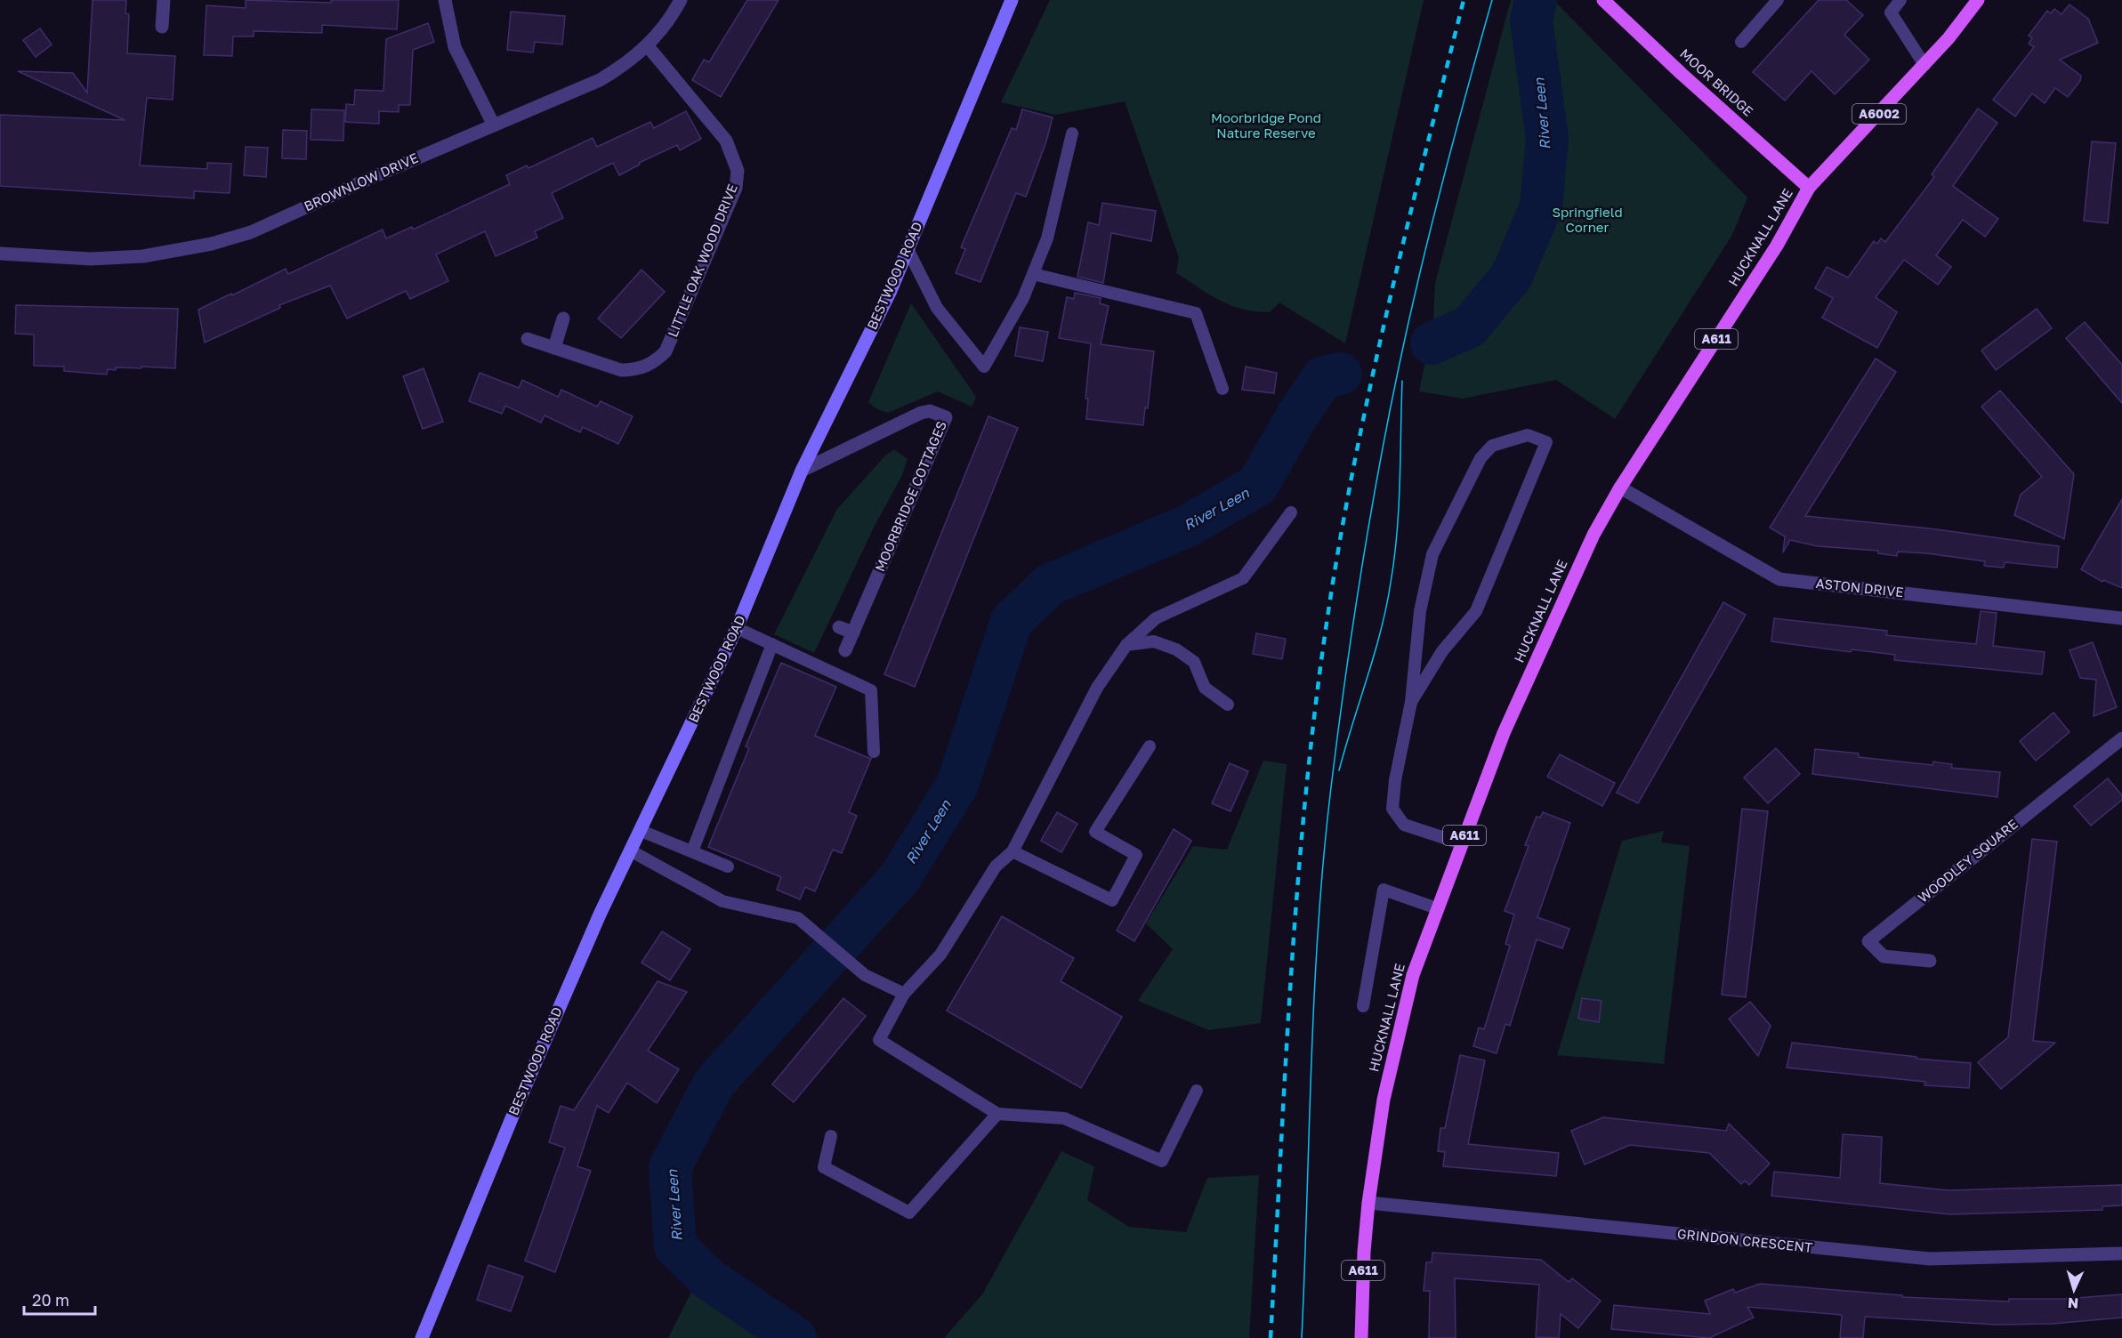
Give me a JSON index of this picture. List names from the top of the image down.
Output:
{
  "streets": {
    "main road": [
      "MOOR BRIDGE",
      "A6002",
      "HUCKNALL LANE",
      "BESTWOOD ROAD",
      "A611"
    ],
    "street": [
      "BROWNLOW DRIVE",
      "LITTLE OAK WOOD DRIVE",
      "MOORBRIDGE COTTAGES",
      "ASTON DRIVE",
      "WOODLEY SQUARE",
      "GRINDON CRESCENT"
    ]
  },
  "crossings": [
    ["MOOR BRIDGE", "HUCKNALL LANE"],
    ["BROWNLOW DRIVE", "LITTLE OAK WOOD DRIVE"],
    ["HUCKNALL LANE", "ASTON DRIVE"],
    ["HUCKNALL LANE", "GRINDON CRESCENT"],
    ["BESTWOOD ROAD", "MOORBRIDGE COTTAGES"]
  ],
  "water": ["River Leen"],
  "parks": ["Moorbridge Pond Nature Reserve", "Springfield Corner"],
  "scale_bar": "20 m",
  "north": "bottom"
}
